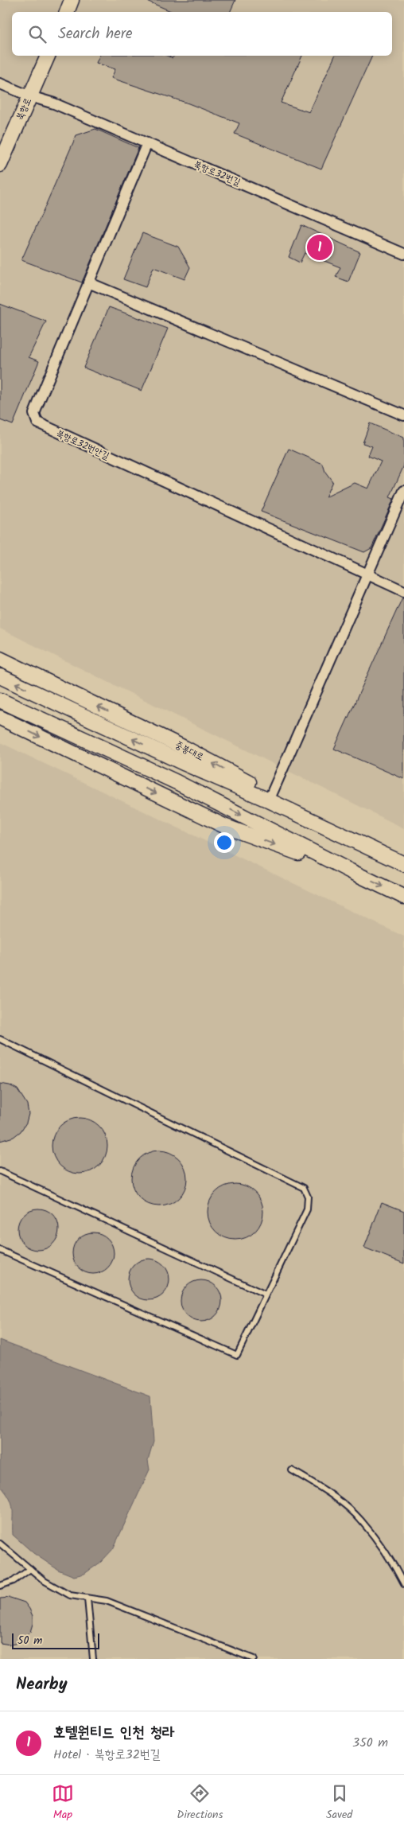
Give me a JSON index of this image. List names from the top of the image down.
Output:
{
  "streets": {
    "main road": ["북항로", "중봉대로"],
    "street": ["북항로32번길", "북항로32번안길"]
  },
  "crossings": [
    ["북항로", "북항로32번길"],
    ["북항로32번길", "북항로32번안길"]
  ],
  "scale_bar": "50 m",
  "page": {
    "search": "Search here",
    "pins": "1",
    "scale": "50 m",
    "heading": "Nearby",
    "list": [
      {
        "mark": "1",
        "name": "호텔원티드 인천 청라",
        "note": "Hotel · 북항로32번길",
        "value": "350 m"
      }
    ],
    "nav": ["Map", "Directions", "Saved"]
  }
}
